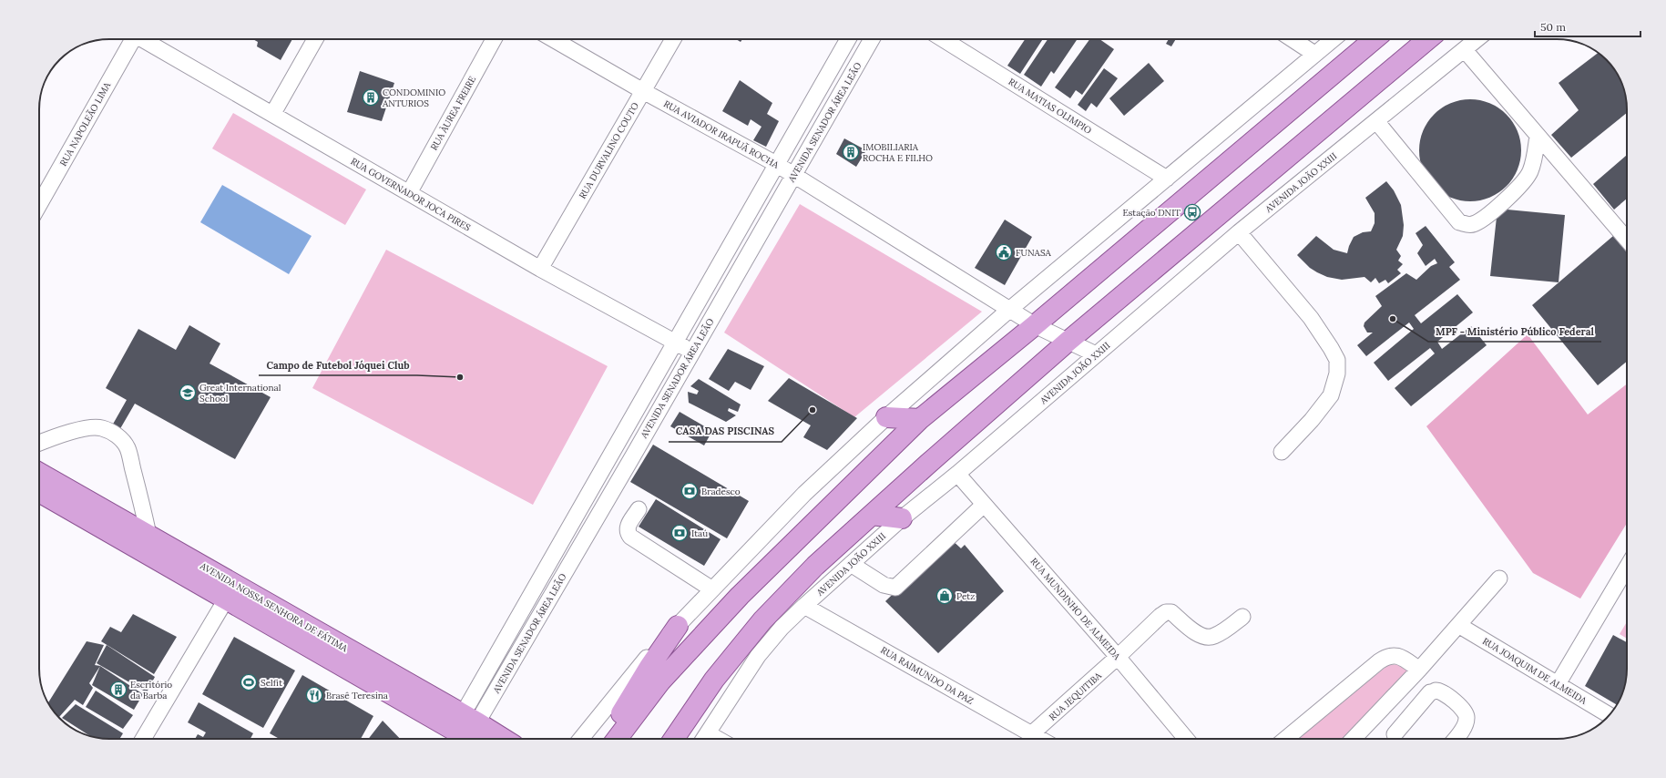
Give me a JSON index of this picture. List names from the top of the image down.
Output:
{
  "streets": {
    "main road": ["AVENIDA NOSSA SENHORA DE FÁTIMA"],
    "street": [
      "RUA MATIAS OLIMPIO",
      "RUA ÀUREA FREIRE",
      "AVENIDA SENADOR ÁREA LEÃO",
      "RUA NAPOLEÃO LIMA",
      "RUA AVIADOR IRAPUÃ ROCHA",
      "RUA DURVALINO COUTO",
      "AVENIDA JOÃO XXIII",
      "RUA GOVERNADOR JOCA PIRES",
      "RUA MUNDINHO DE ALMEIDA",
      "RUA JOAQUIM DE ALMEIDA",
      "RUA RAIMUNDO DA PAZ",
      "RUA JEQUITIBA"
    ]
  },
  "crossings": [
    ["RUA ÀUREA FREIRE", "RUA GOVERNADOR JOCA PIRES"],
    ["AVENIDA SENADOR ÁREA LEÃO", "RUA AVIADOR IRAPUÃ ROCHA"],
    ["AVENIDA SENADOR ÁREA LEÃO", "RUA GOVERNADOR JOCA PIRES"],
    ["AVENIDA SENADOR ÁREA LEÃO", "AVENIDA NOSSA SENHORA DE FÁTIMA"],
    ["RUA AVIADOR IRAPUÃ ROCHA", "RUA DURVALINO COUTO"],
    ["RUA AVIADOR IRAPUÃ ROCHA", "AVENIDA JOÃO XXIII"],
    ["RUA DURVALINO COUTO", "RUA GOVERNADOR JOCA PIRES"],
    ["AVENIDA JOÃO XXIII", "RUA MUNDINHO DE ALMEIDA"],
    ["AVENIDA JOÃO XXIII", "RUA RAIMUNDO DA PAZ"],
    ["RUA MUNDINHO DE ALMEIDA", "RUA JEQUITIBA"],
    ["RUA RAIMUNDO DA PAZ", "RUA JEQUITIBA"]
  ],
  "places": {
    "building": ["CONDOMINIO ANTURIOS", "IMOBILIARIA ROCHA E FILHO", "Escritório da Barba"],
    "bus stop": ["Estação DNIT"],
    "public building": ["FUNASA"],
    "other": ["MPF - Ministério Público Federal", "Campo de Futebol Jóquei Club", "CASA DAS PISCINAS"],
    "school or university": ["Great International School"],
    "bank": ["Bradesco", "Itaú"],
    "shop": ["Petz"],
    "sports": ["Selfit"],
    "restaurant": ["Brasê Teresina"]
  },
  "scale_bar": "50 m"
}
